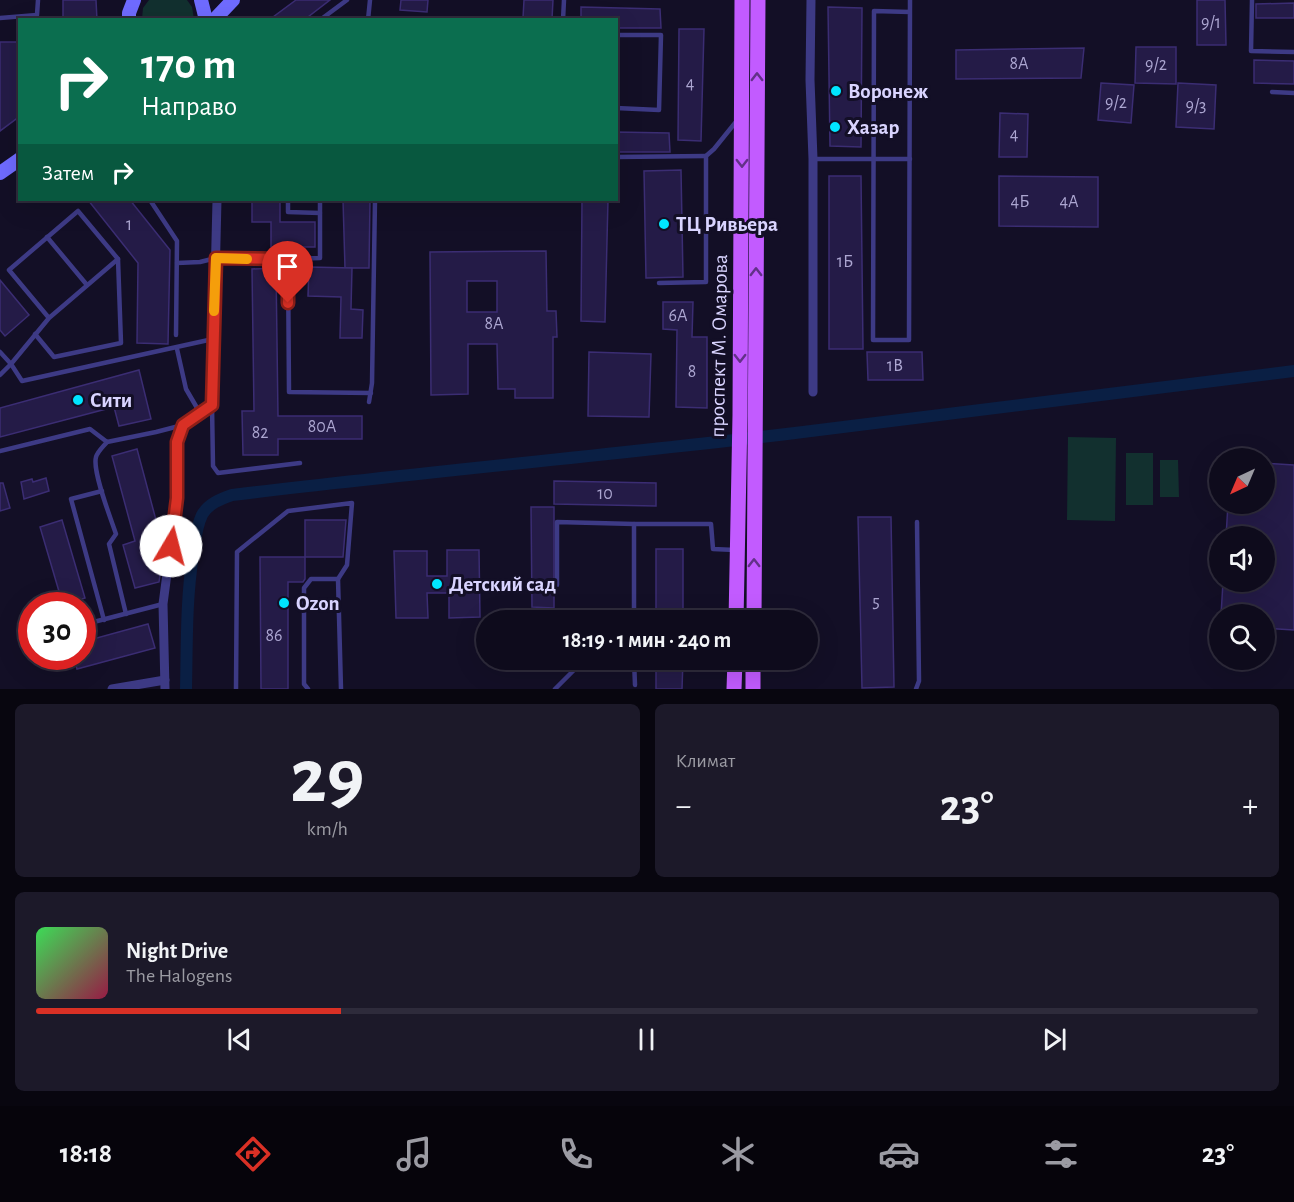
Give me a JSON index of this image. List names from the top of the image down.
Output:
{
  "streets": {
    "main road": ["проспект М. Омарова"]
  },
  "places": [
    "Воронеж",
    "Хазар",
    "ТЦ Ривьера",
    "Сити",
    "Детский сад",
    "Ozon"
  ],
  "house_numbers": [
    "9/1",
    "8А",
    "9/2",
    "4",
    "9/2",
    "9/3",
    "4",
    "4Б",
    "4А",
    "1",
    "1Б",
    "6А",
    "8А",
    "1В",
    "8",
    "80А",
    "82",
    "10",
    "5",
    "86"
  ],
  "north": "bottom left",
  "page": {
    "turn": ["170 m", "Направо"],
    "then": "Затем",
    "limit": "30",
    "trip": "18:19 · 1 мин · 240 m",
    "tile": [
      ["29", "km/h"],
      "Климат"
    ],
    "heat": ["−", "23°", "+"],
    "song": ["Night Drive", "The Halogens"],
    "tabs": ["18:18", "23°"]
  }
}
